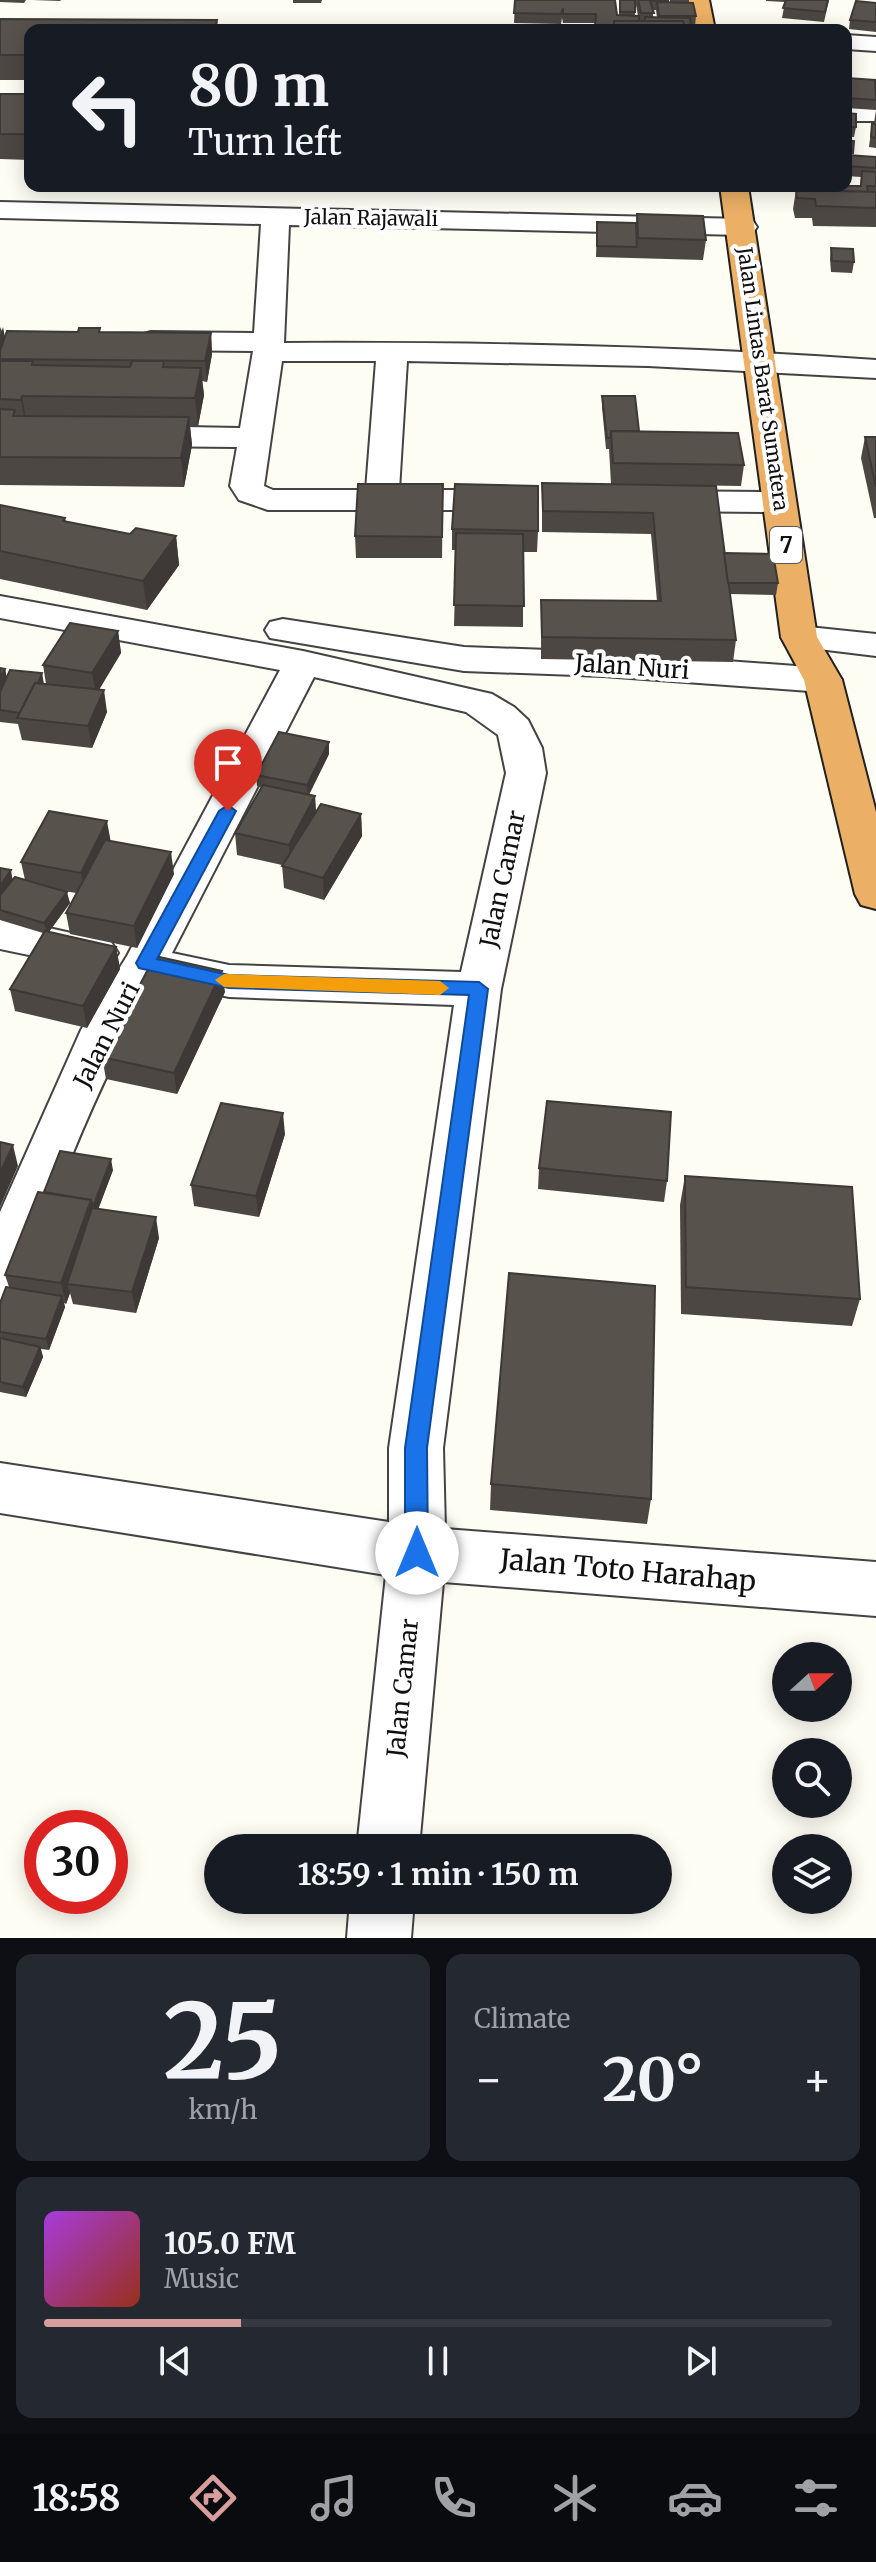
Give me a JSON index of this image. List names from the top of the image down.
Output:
{
  "streets": {
    "highway": ["Jalan Lintas Barat Sumatera", "7"],
    "street": [
      "Jalan Rajawali",
      "Jalan Nuri",
      "Jalan Camar",
      "Jalan Toto Harahap"
    ]
  },
  "crossings": [
    ["Jalan Rajawali", "Jalan Lintas Barat Sumatera"],
    ["Jalan Lintas Barat Sumatera", "Jalan Nuri"],
    ["Jalan Nuri", "Jalan Camar"],
    ["Jalan Camar", "Jalan Toto Harahap"]
  ],
  "north": "right",
  "page": {
    "turn": ["80 m", "Turn left"],
    "limit": "30",
    "trip": "18:59 · 1 min · 150 m",
    "tile": [
      ["25", "km/h"],
      "Climate"
    ],
    "heat": ["−", "20°", "+"],
    "song": ["105.0 FM", "Music"],
    "tabs": "18:58"
  }
}
